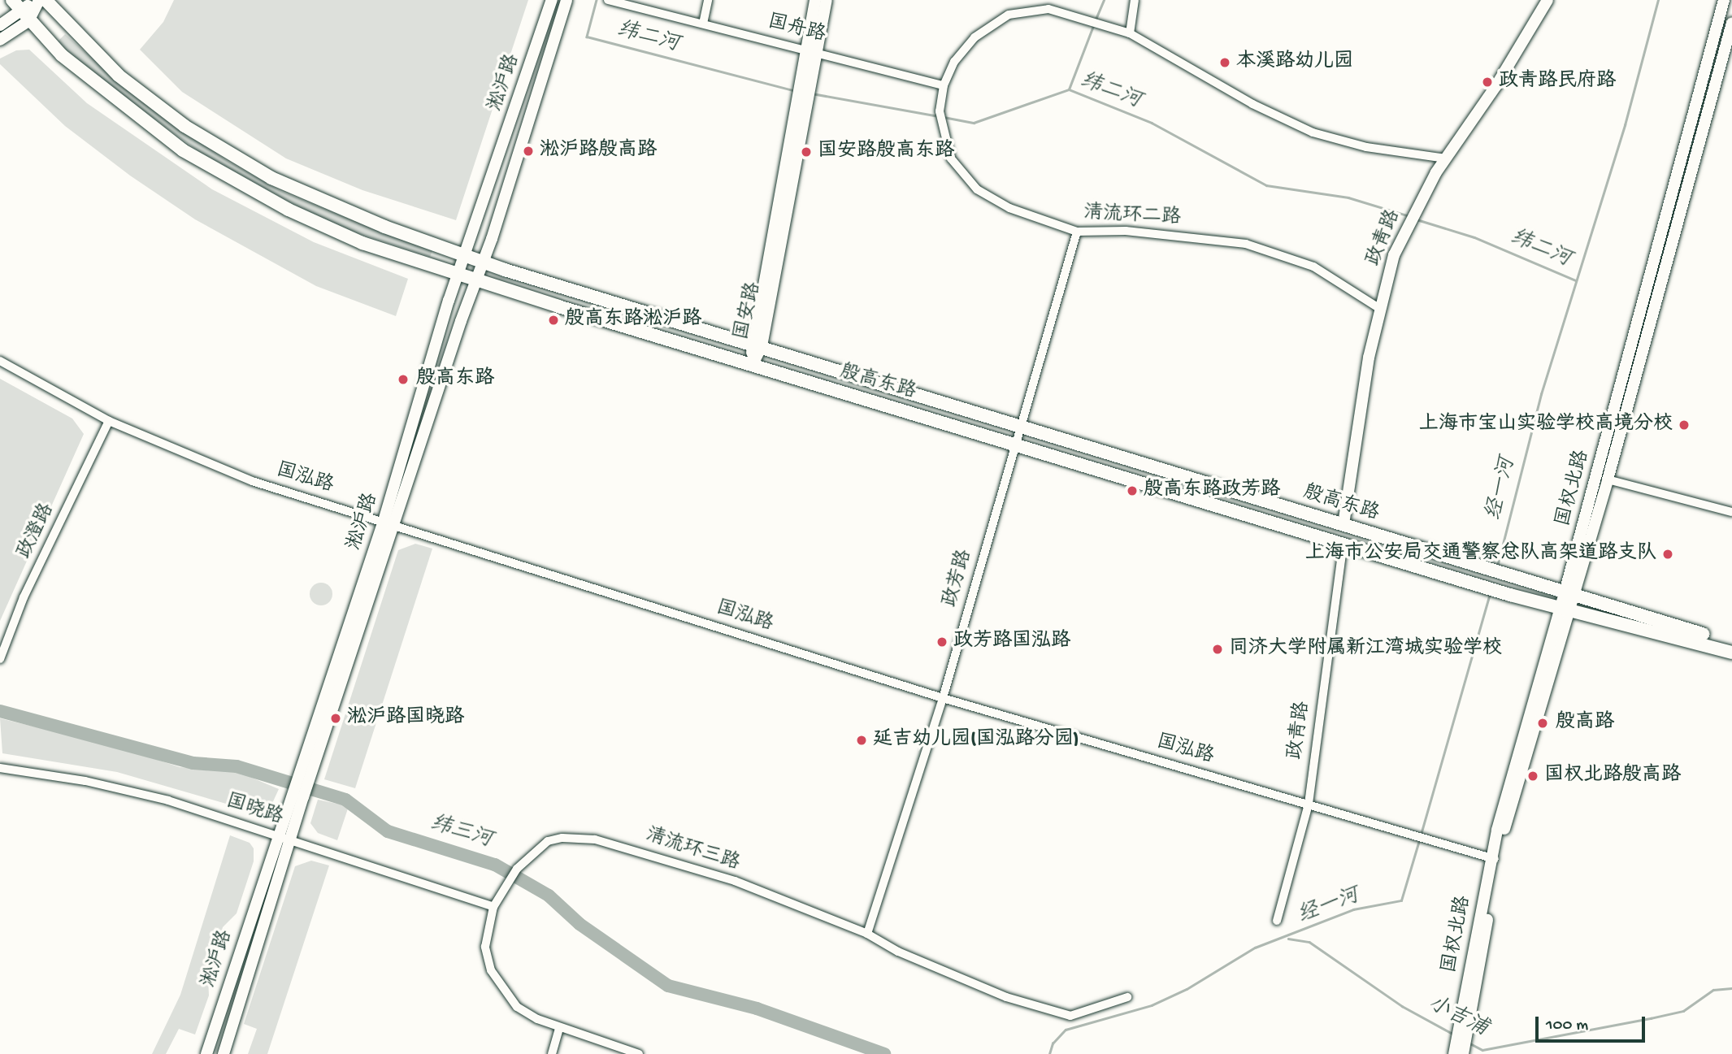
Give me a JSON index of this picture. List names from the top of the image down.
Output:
{
  "streets": {
    "main road": [
      "淞沪路",
      "政青路",
      "国安路",
      "殷高东路",
      "国权北路"
    ],
    "street": [
      "国舟路",
      "清流环二路",
      "国泓路",
      "政澄路",
      "政芳路",
      "国晓路",
      "清流环三路"
    ]
  },
  "crossings": [
    ["国舟路", "清流环二路"],
    ["国舟路", "国安路"],
    ["淞沪路", "殷高东路"],
    ["淞沪路", "国泓路"],
    ["淞沪路", "国晓路"],
    ["清流环二路", "政青路"],
    ["清流环二路", "政芳路"],
    ["政青路", "殷高东路"],
    ["政青路", "国泓路"],
    ["国安路", "殷高东路"],
    ["殷高东路", "国权北路"],
    ["殷高东路", "政芳路"],
    ["国泓路", "国权北路"],
    ["国泓路", "政澄路"],
    ["国泓路", "政芳路"],
    ["政芳路", "清流环三路"],
    ["国晓路", "清流环三路"]
  ],
  "water": [
    "纬二河",
    "经一河",
    "纬三河",
    "小吉浦"
  ],
  "places": [
    "本溪路幼儿园",
    "政青路民府路",
    "淞沪路殷高路",
    "国安路殷高东路",
    "殷高东路淞沪路",
    "殷高东路",
    "上海市宝山实验学校高境分校",
    "殷高东路政芳路",
    "上海市公安局交通警察总队高架道路支队",
    "政芳路国泓路",
    "同济大学附属新江湾城实验学校",
    "淞沪路国晓路",
    "殷高路",
    "延吉幼儿园(国泓路分园)",
    "国权北路殷高路"
  ],
  "scale_bar": "100 m"
}
